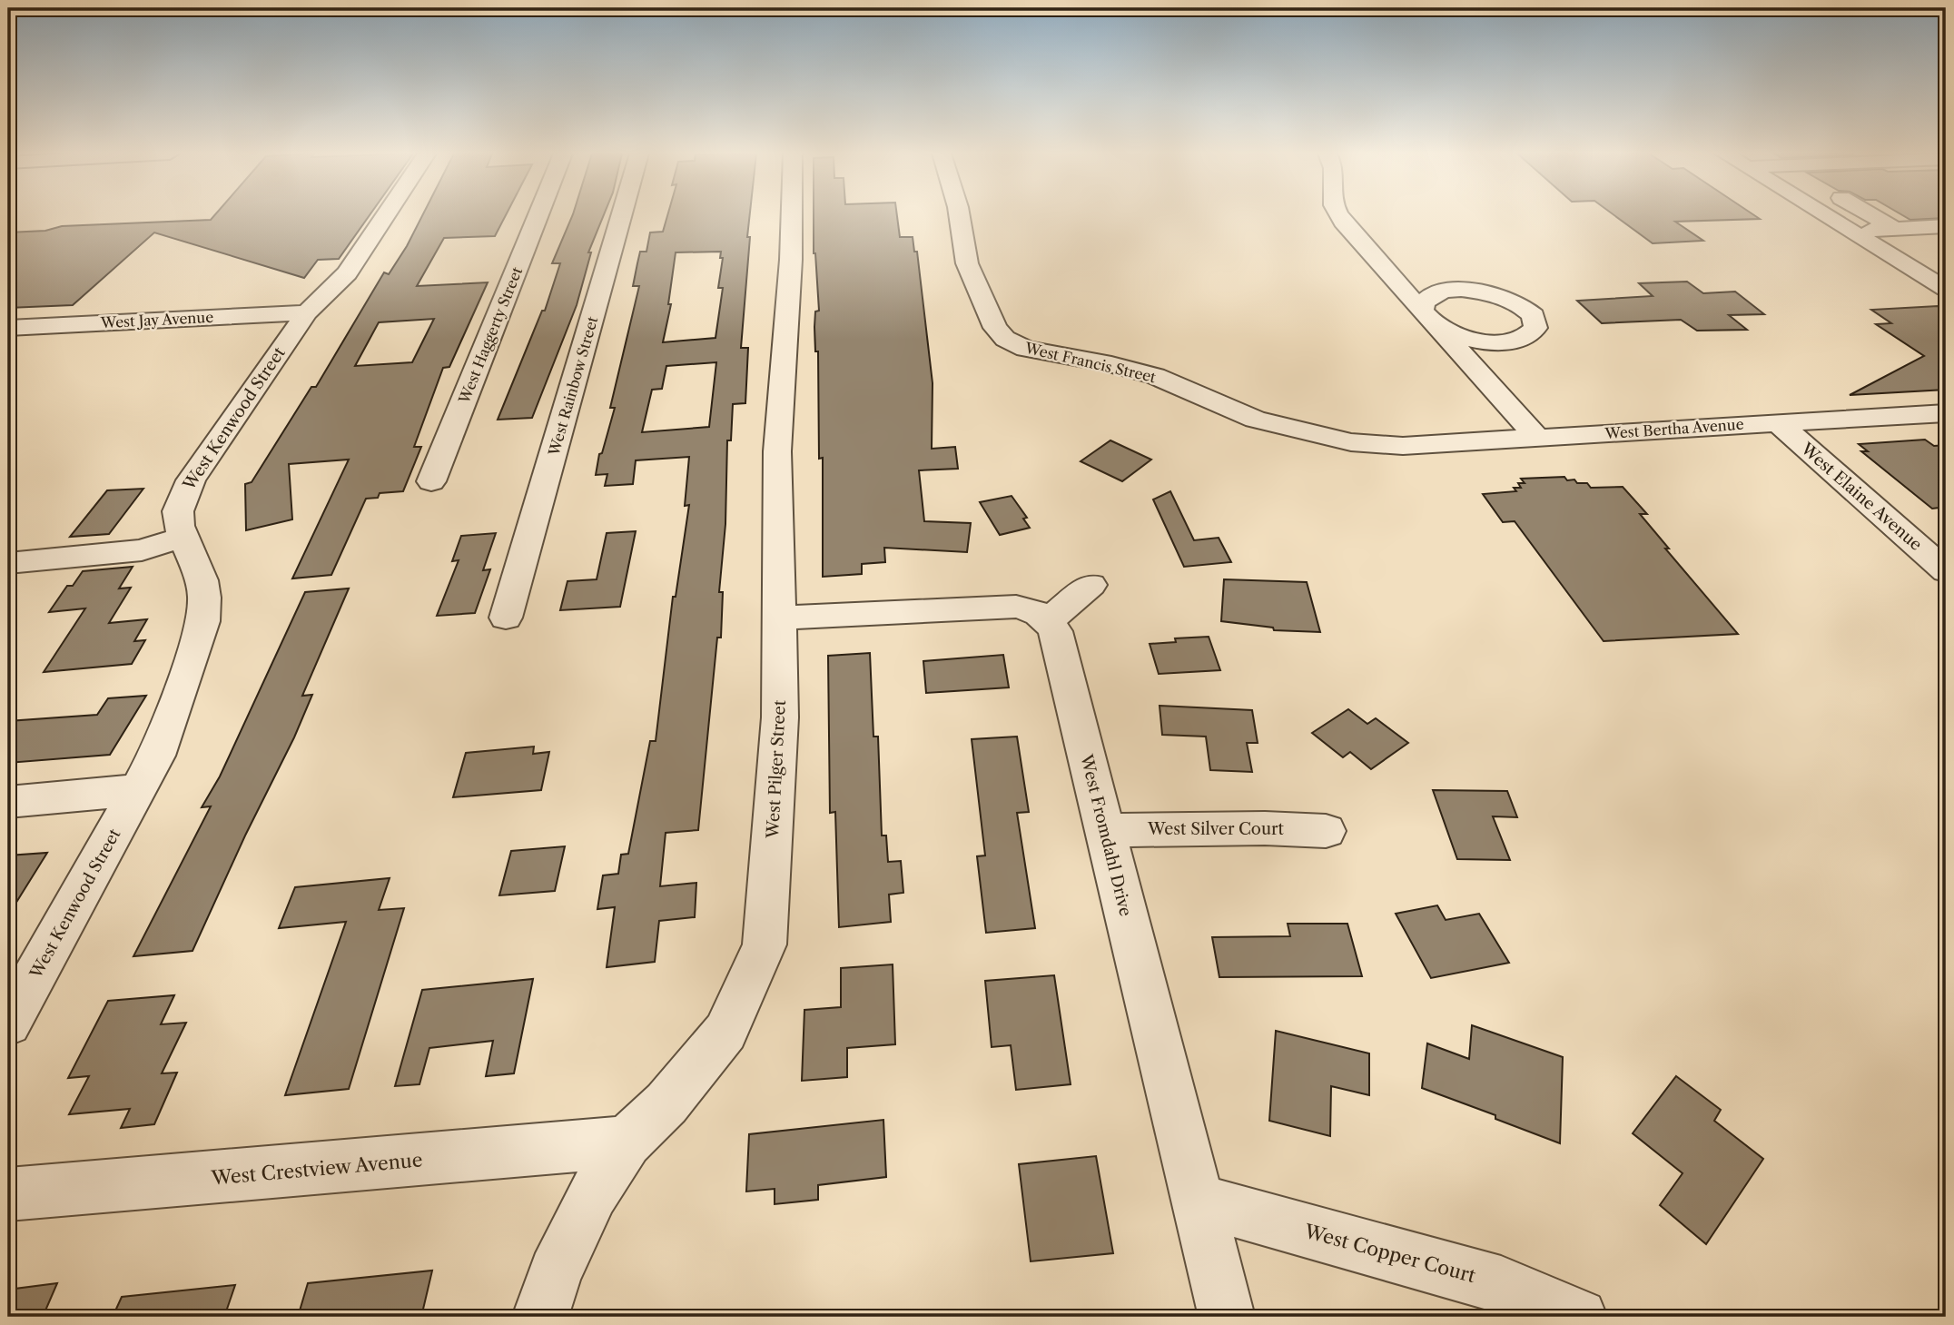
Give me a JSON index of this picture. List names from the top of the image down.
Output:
{
  "streets": {
    "street": [
      "West Jay Avenue",
      "West Haggerty Street",
      "West Francis Street",
      "West Rainbow Street",
      "West Kenwood Street",
      "West Bertha Avenue",
      "West Elaine Avenue",
      "West Pilger Street",
      "West Silver Court",
      "West Fromdahl Drive",
      "West Crestview Avenue",
      "West Copper Court"
    ]
  },
  "crossings": [
    ["West Jay Avenue", "West Kenwood Street"],
    ["West Francis Street", "West Bertha Avenue"],
    ["West Bertha Avenue", "West Elaine Avenue"],
    ["West Pilger Street", "West Crestview Avenue"],
    ["West Silver Court", "West Fromdahl Drive"],
    ["West Fromdahl Drive", "West Copper Court"]
  ]
}
